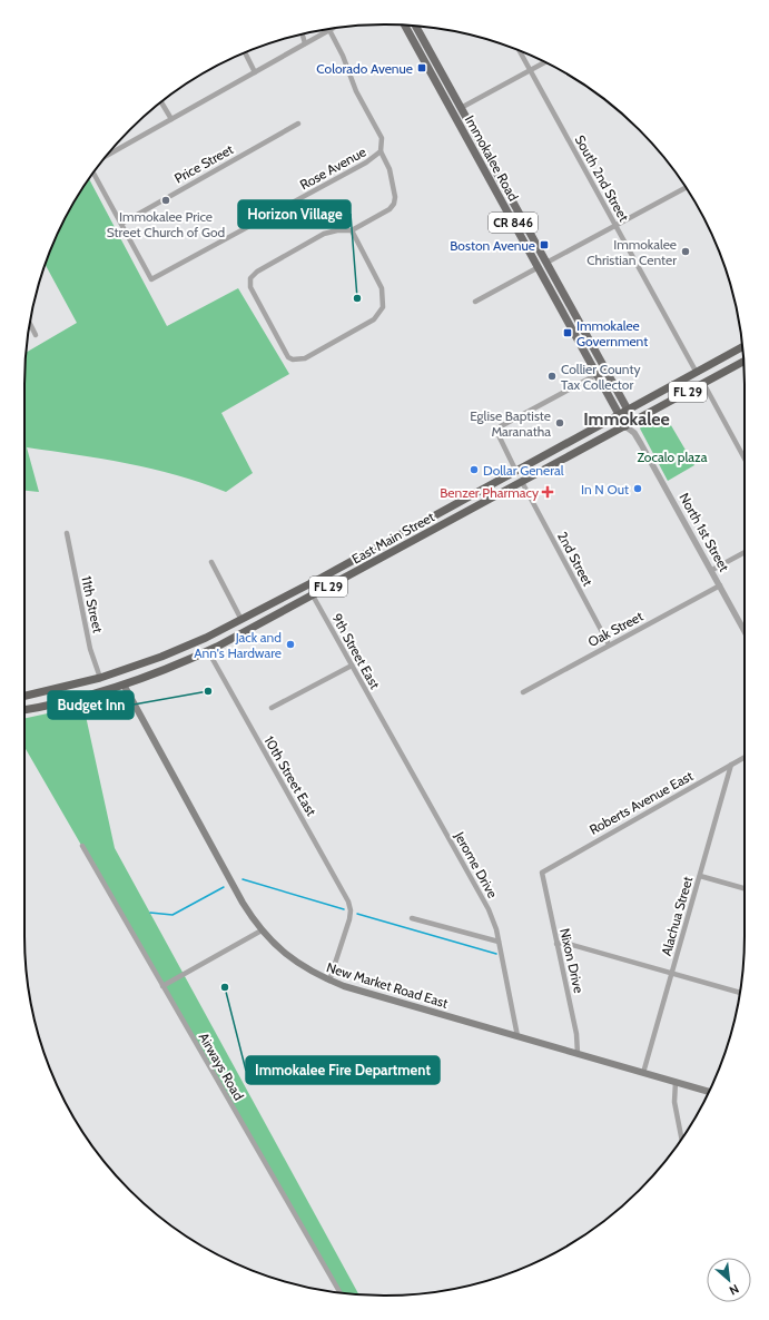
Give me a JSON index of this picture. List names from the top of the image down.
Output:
{
  "streets": {
    "highway": ["FL 29", "East Main Street"],
    "main road": ["Immokalee Road", "CR 846", "New Market Road East"],
    "street": [
      "Price Street",
      "Rose Avenue",
      "South 2nd Street",
      "North 1st Street",
      "2nd Street",
      "11th Street",
      "Oak Street",
      "9th Street East",
      "10th Street East",
      "Roberts Avenue East",
      "Jerome Drive",
      "Alachua Street",
      "Nixon Drive",
      "Airways Road"
    ]
  },
  "crossings": [
    ["Immokalee Road", "FL 29"],
    ["Immokalee Road", "North 1st Street"],
    ["Immokalee Road", "East Main Street"],
    ["Price Street", "Rose Avenue"],
    ["South 2nd Street", "FL 29"],
    ["FL 29", "North 1st Street"],
    ["FL 29", "East Main Street"],
    ["North 1st Street", "East Main Street"],
    ["North 1st Street", "Oak Street"],
    ["East Main Street", "2nd Street"],
    ["East Main Street", "11th Street"],
    ["East Main Street", "9th Street East"],
    ["East Main Street", "10th Street East"],
    ["East Main Street", "New Market Road East"],
    ["2nd Street", "Oak Street"],
    ["9th Street East", "Jerome Drive"],
    ["10th Street East", "New Market Road East"],
    ["Roberts Avenue East", "Alachua Street"],
    ["Roberts Avenue East", "Nixon Drive"],
    ["Jerome Drive", "New Market Road East"],
    ["Alachua Street", "New Market Road East"],
    ["Nixon Drive", "New Market Road East"]
  ],
  "districts": ["Immokalee"],
  "parks": ["Zocalo plaza"],
  "places": {
    "transit": ["Colorado Avenue", "Boston Avenue", "Immokalee Government"],
    "other": [
      "Immokalee Price Street Church of God",
      "Immokalee Christian Center",
      "Horizon Village",
      "Collier County Tax Collector",
      "Eglise Baptiste Maranatha",
      "Dollar General",
      "In N Out",
      "Jack and Ann's Hardware",
      "Budget Inn",
      "Immokalee Fire Department"
    ],
    "health": ["Benzer Pharmacy"]
  },
  "north": "bottom right"
}
